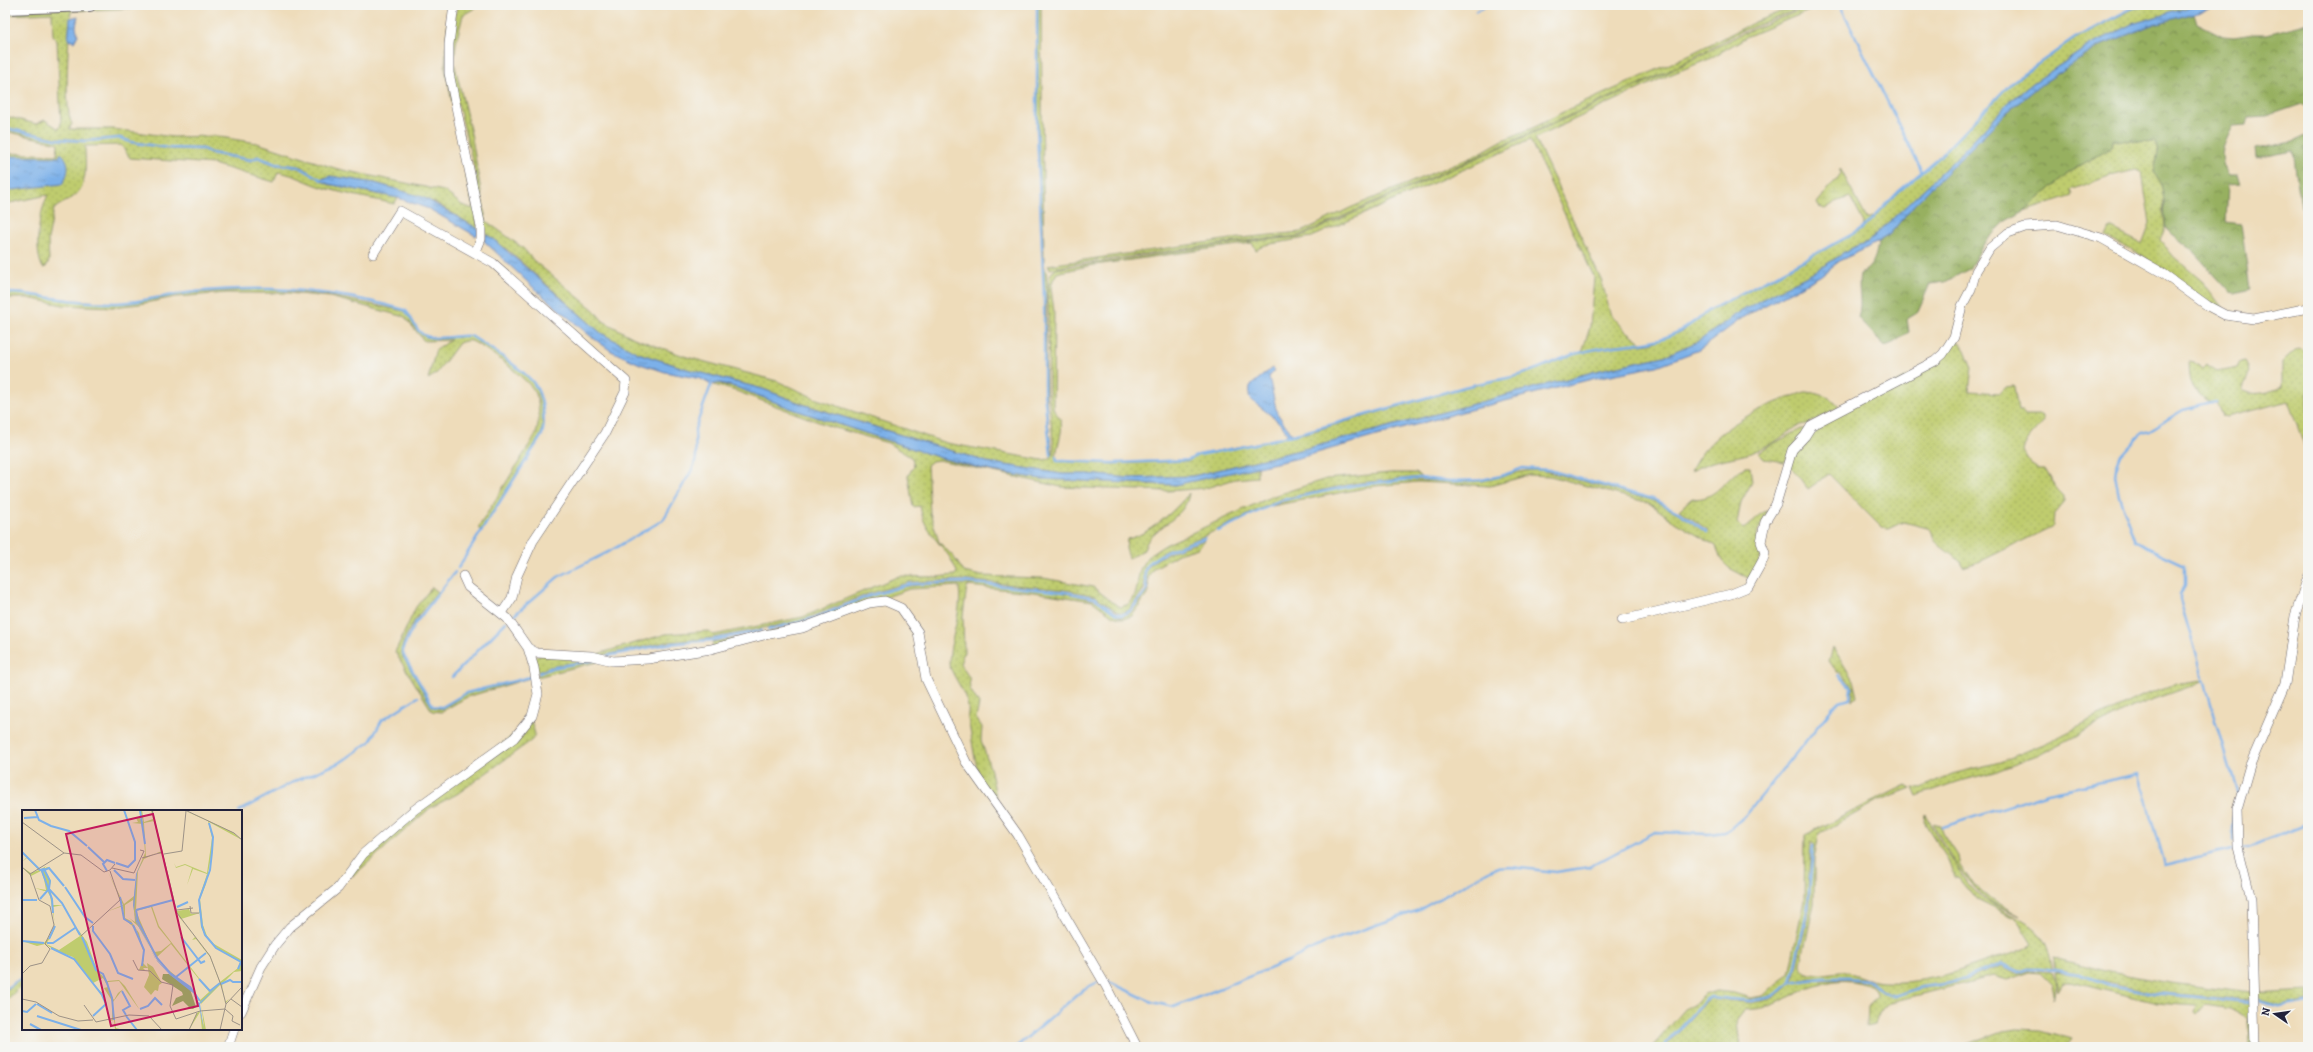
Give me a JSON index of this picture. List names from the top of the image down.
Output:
{
  "north": "left"
}
